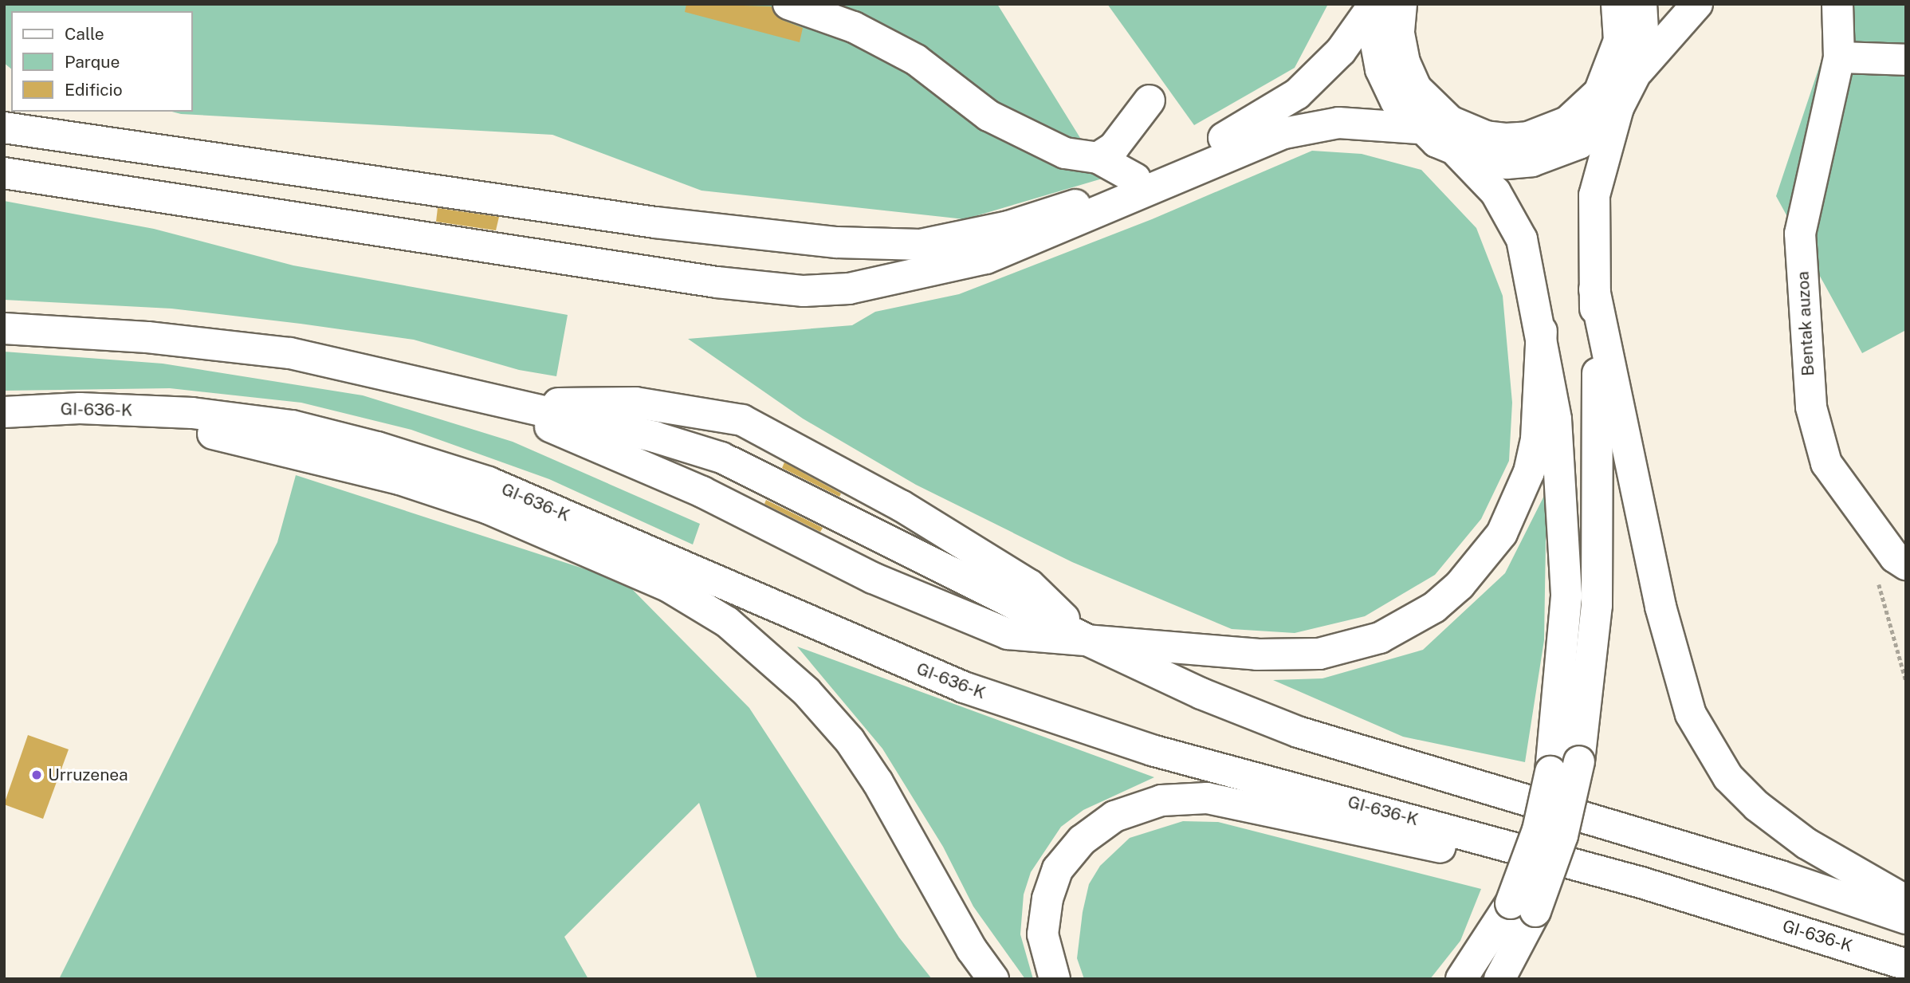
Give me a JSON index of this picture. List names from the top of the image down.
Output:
{
  "streets": {
    "main road": ["Bentak auzoa", "GI-636-K"]
  },
  "places": ["Urruzenea"],
  "legend": ["Calle", "Parque", "Edificio"]
}
